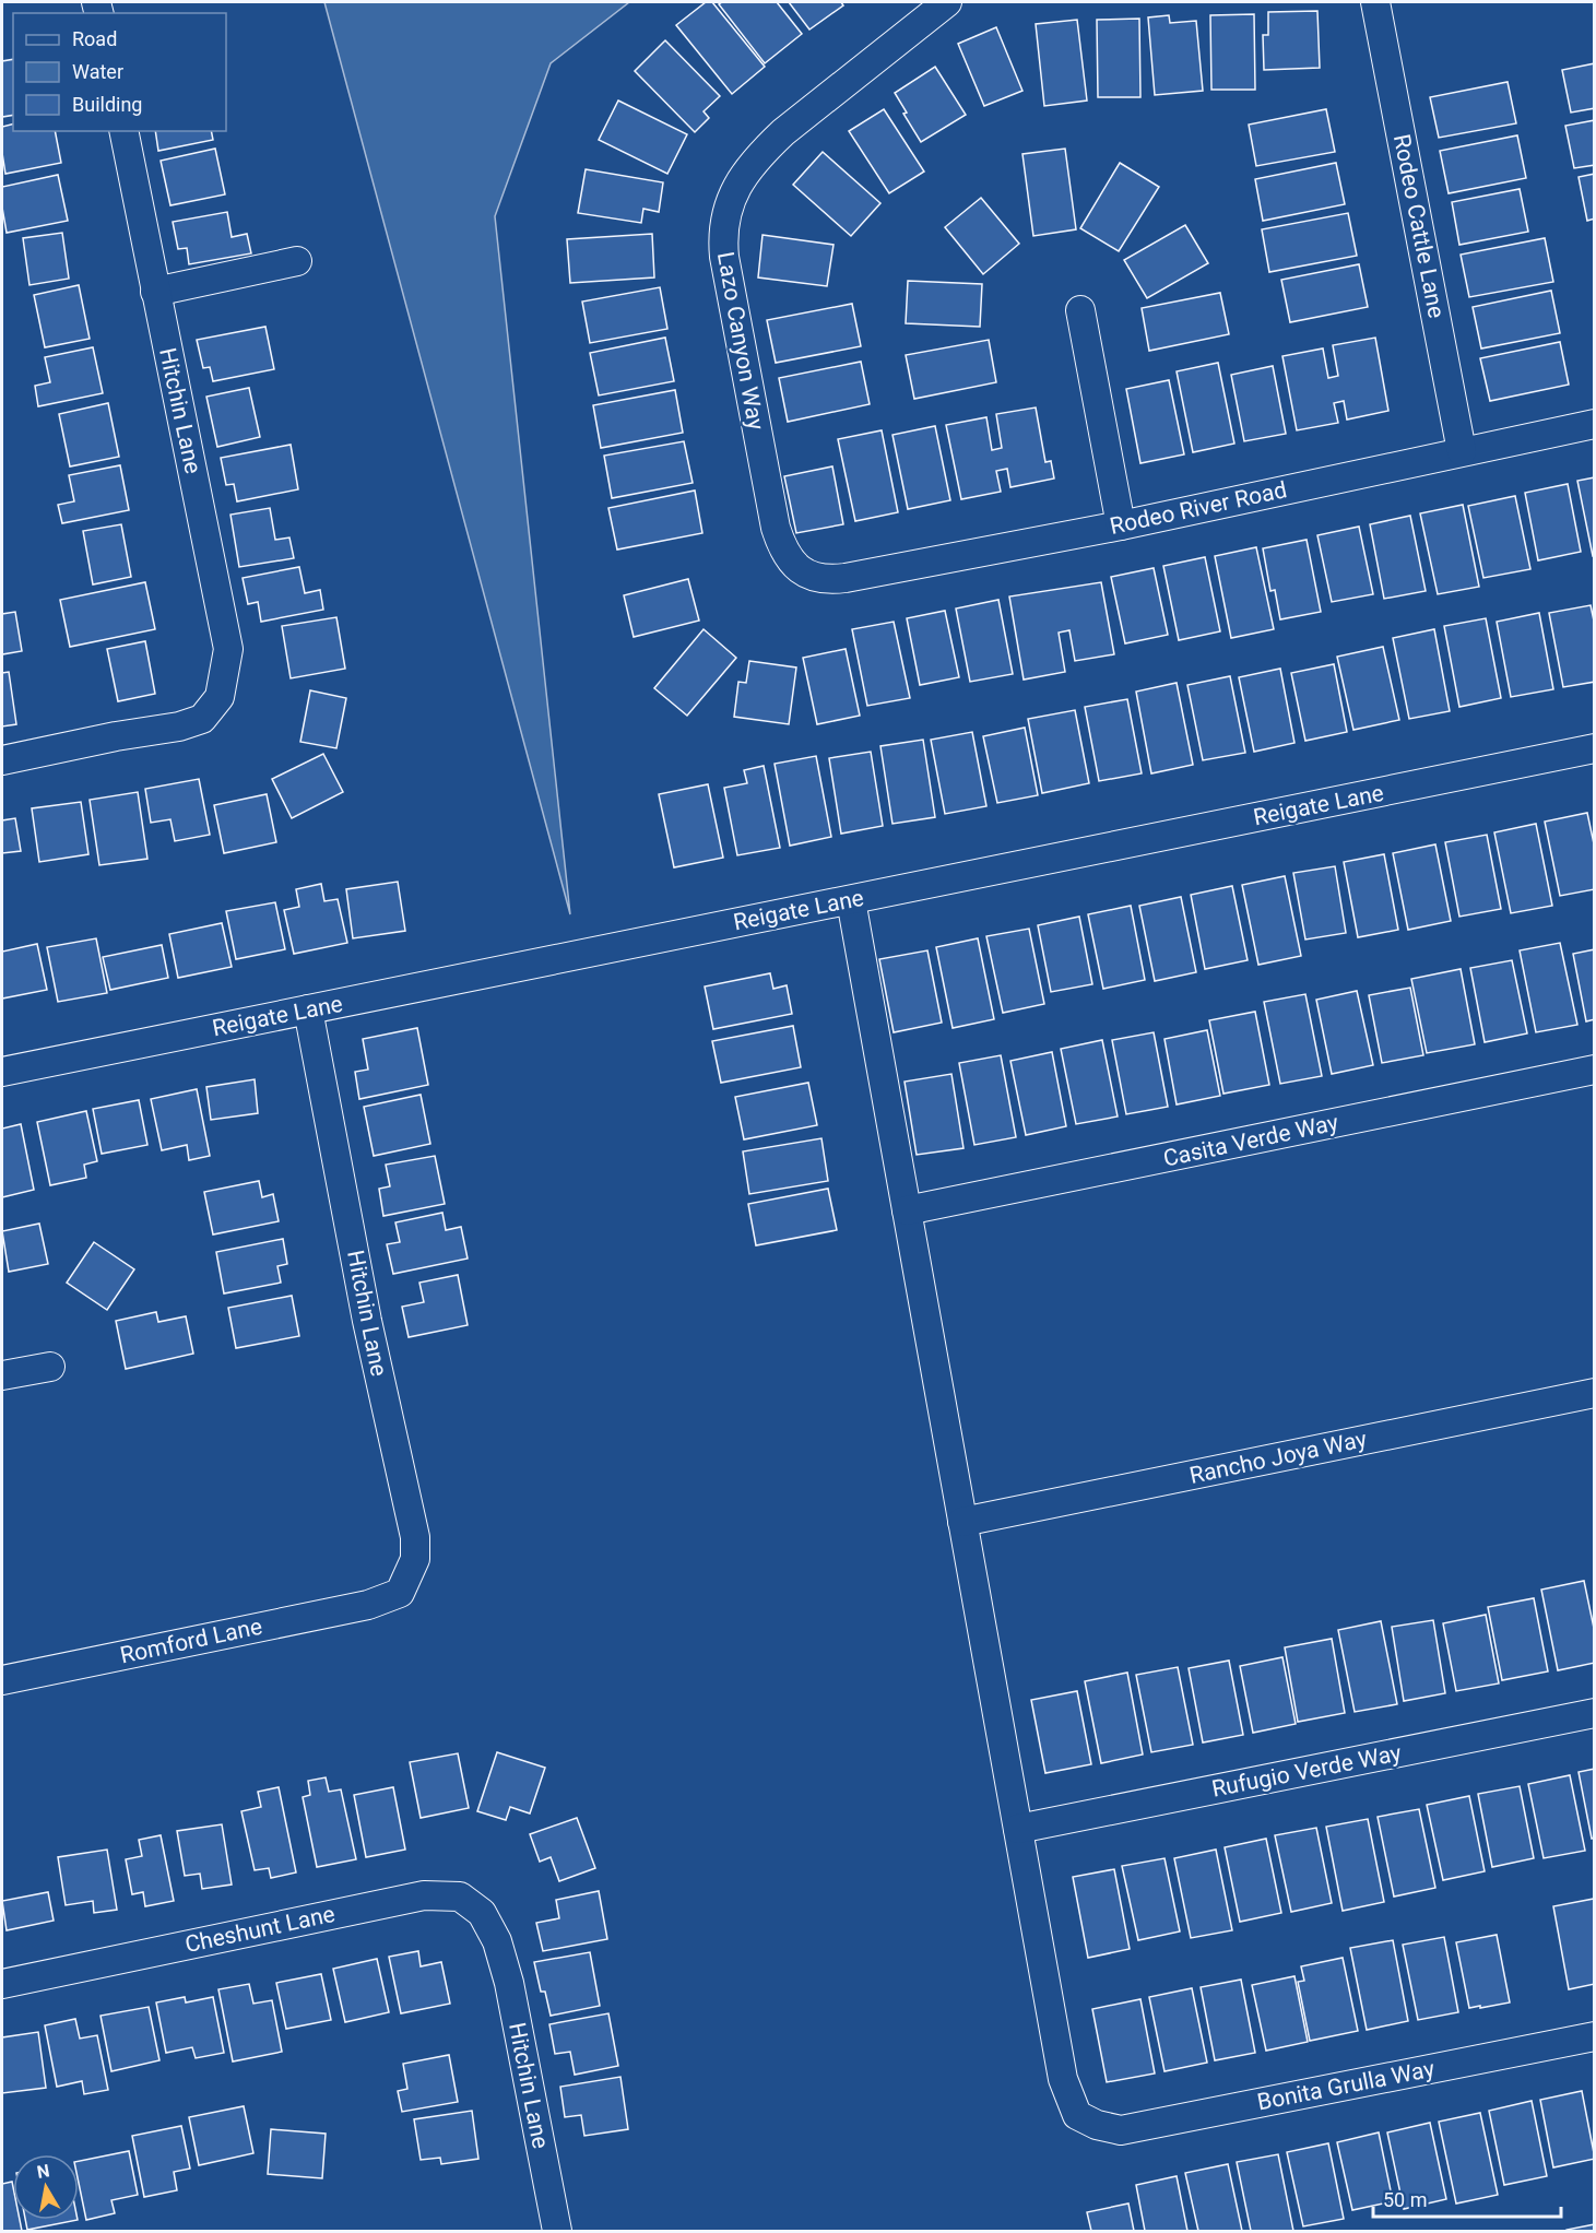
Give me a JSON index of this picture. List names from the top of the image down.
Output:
{
  "streets": {
    "street": [
      "Rodeo Cattle Lane",
      "Lazo Canyon Way",
      "Hitchin Lane",
      "Rodeo River Road",
      "Reigate Lane",
      "Casita Verde Way",
      "Rancho Joya Way",
      "Romford Lane",
      "Rufugio Verde Way",
      "Cheshunt Lane",
      "Bonita Grulla Way"
    ]
  },
  "crossings": [
    ["Rodeo Cattle Lane", "Rodeo River Road"],
    ["Lazo Canyon Way", "Rodeo River Road"],
    ["Hitchin Lane", "Reigate Lane"],
    ["Hitchin Lane", "Romford Lane"],
    ["Hitchin Lane", "Cheshunt Lane"],
    ["Rufugio Verde Way", "Bonita Grulla Way"]
  ],
  "legend": ["Road", "Water", "Building"],
  "scale_bar": "50 m",
  "north": "top"
}
